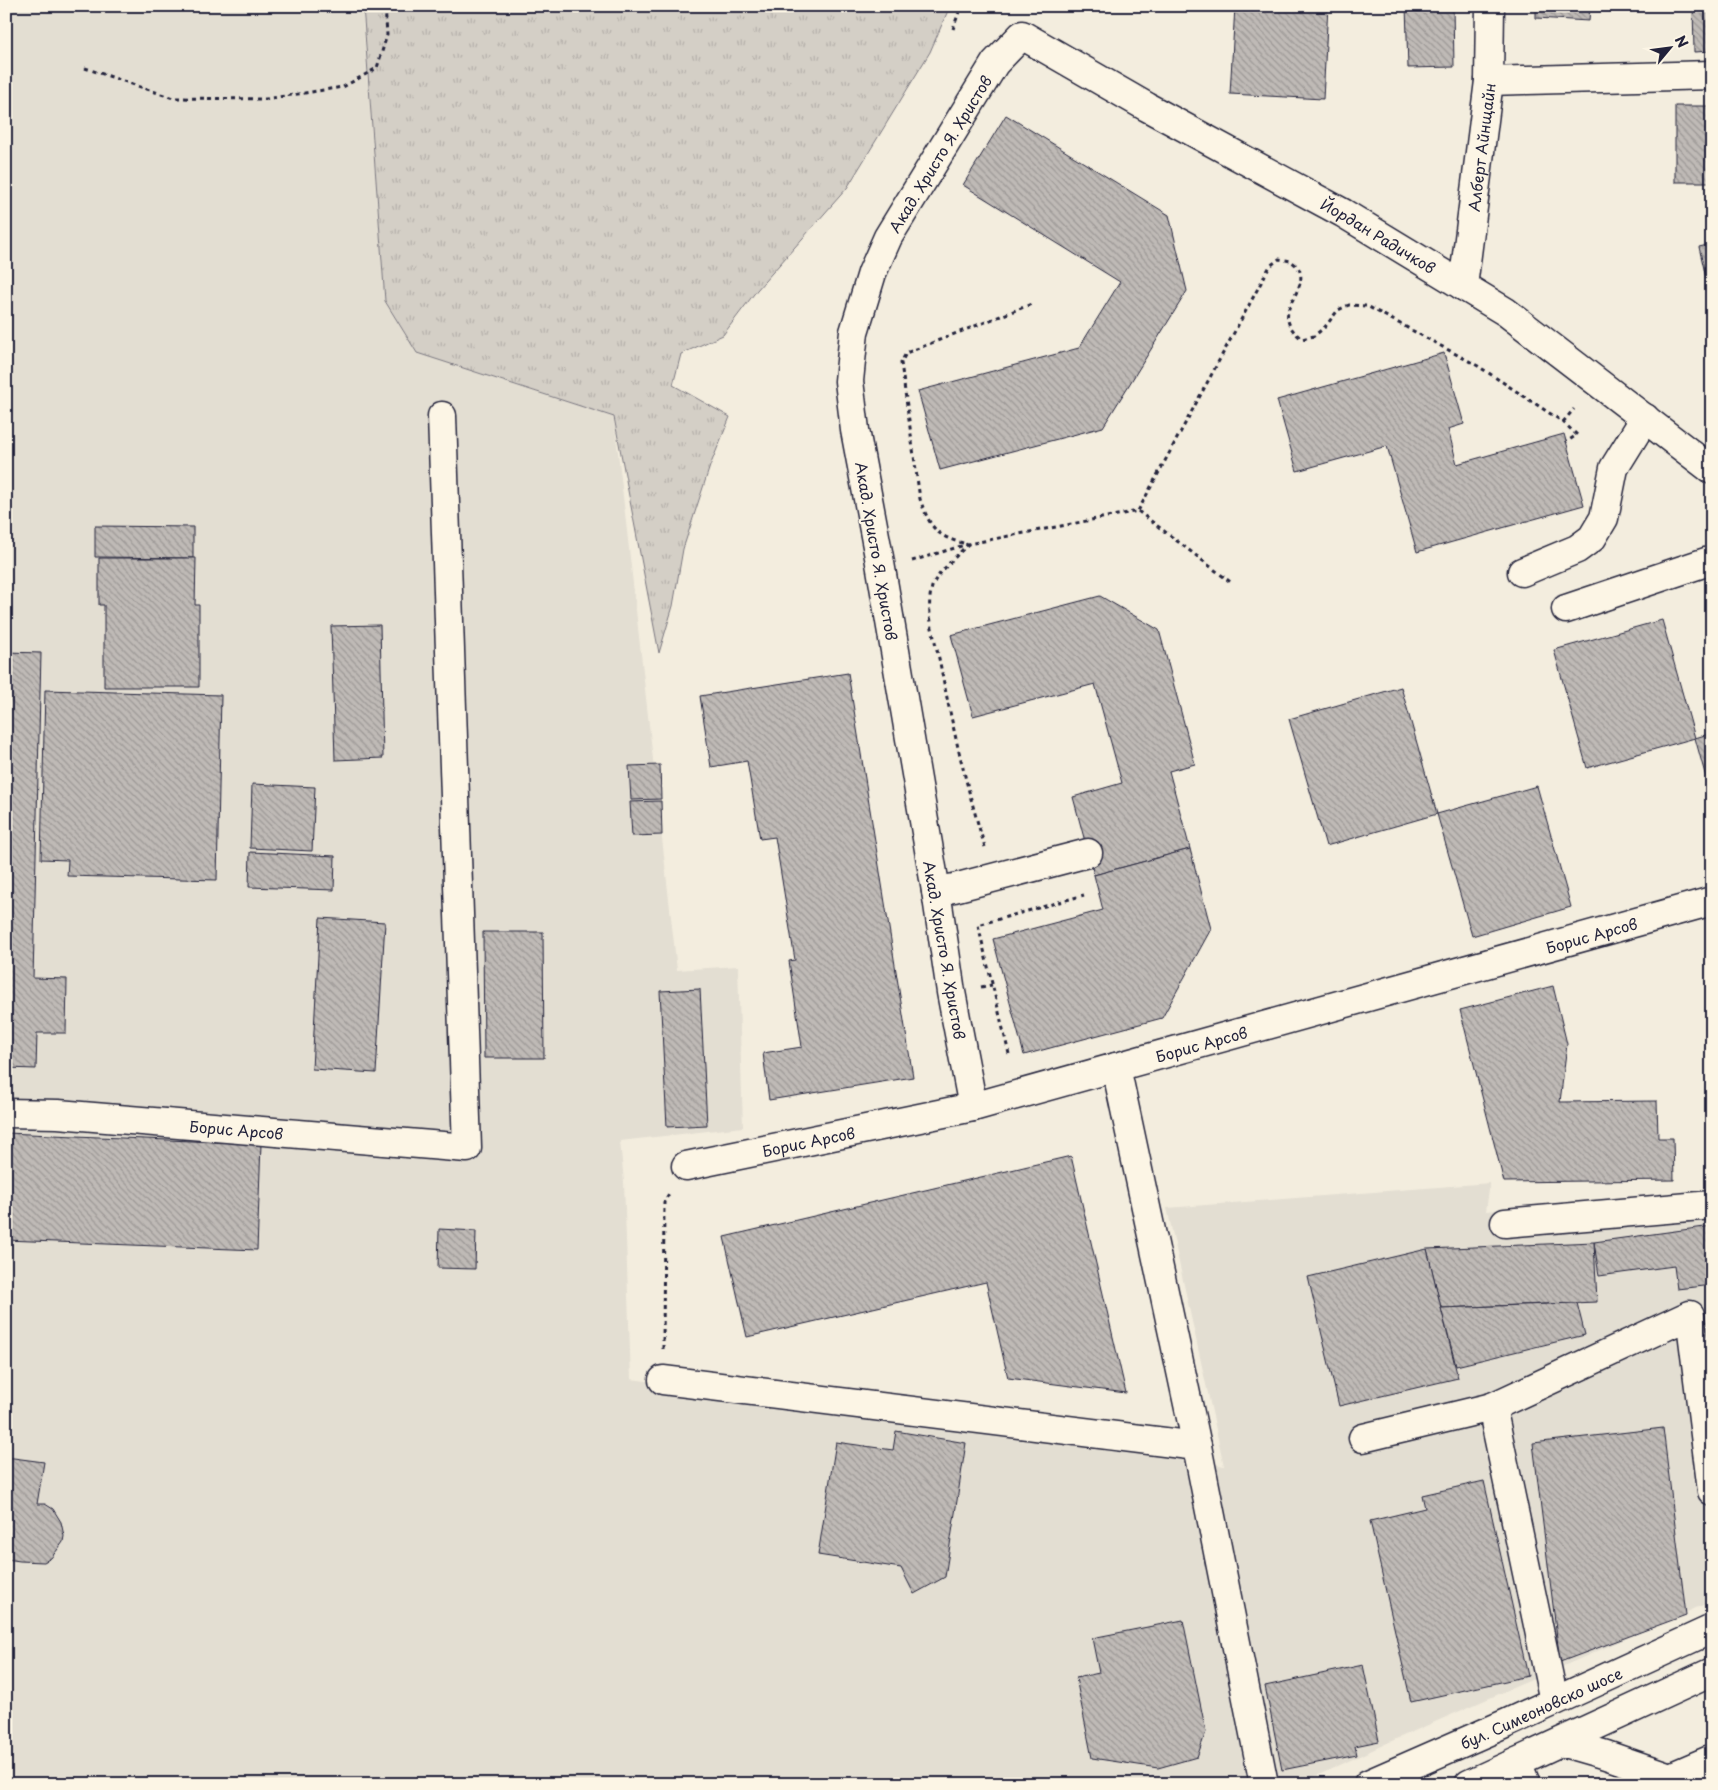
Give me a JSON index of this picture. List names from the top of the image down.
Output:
{
  "streets": {
    "street": [
      "Алберт Айнщайн",
      "Акад. Христо Я. Христов",
      "Йордан Радичков",
      "Борис Арсов",
      "бул. Симеоновско шосе"
    ]
  },
  "crossings": [
    ["Алберт Айнщайн", "Йордан Радичков"],
    ["Акад. Христо Я. Христов", "Йордан Радичков"],
    ["Акад. Христо Я. Христов", "Борис Арсов"]
  ],
  "north": "top right"
}
